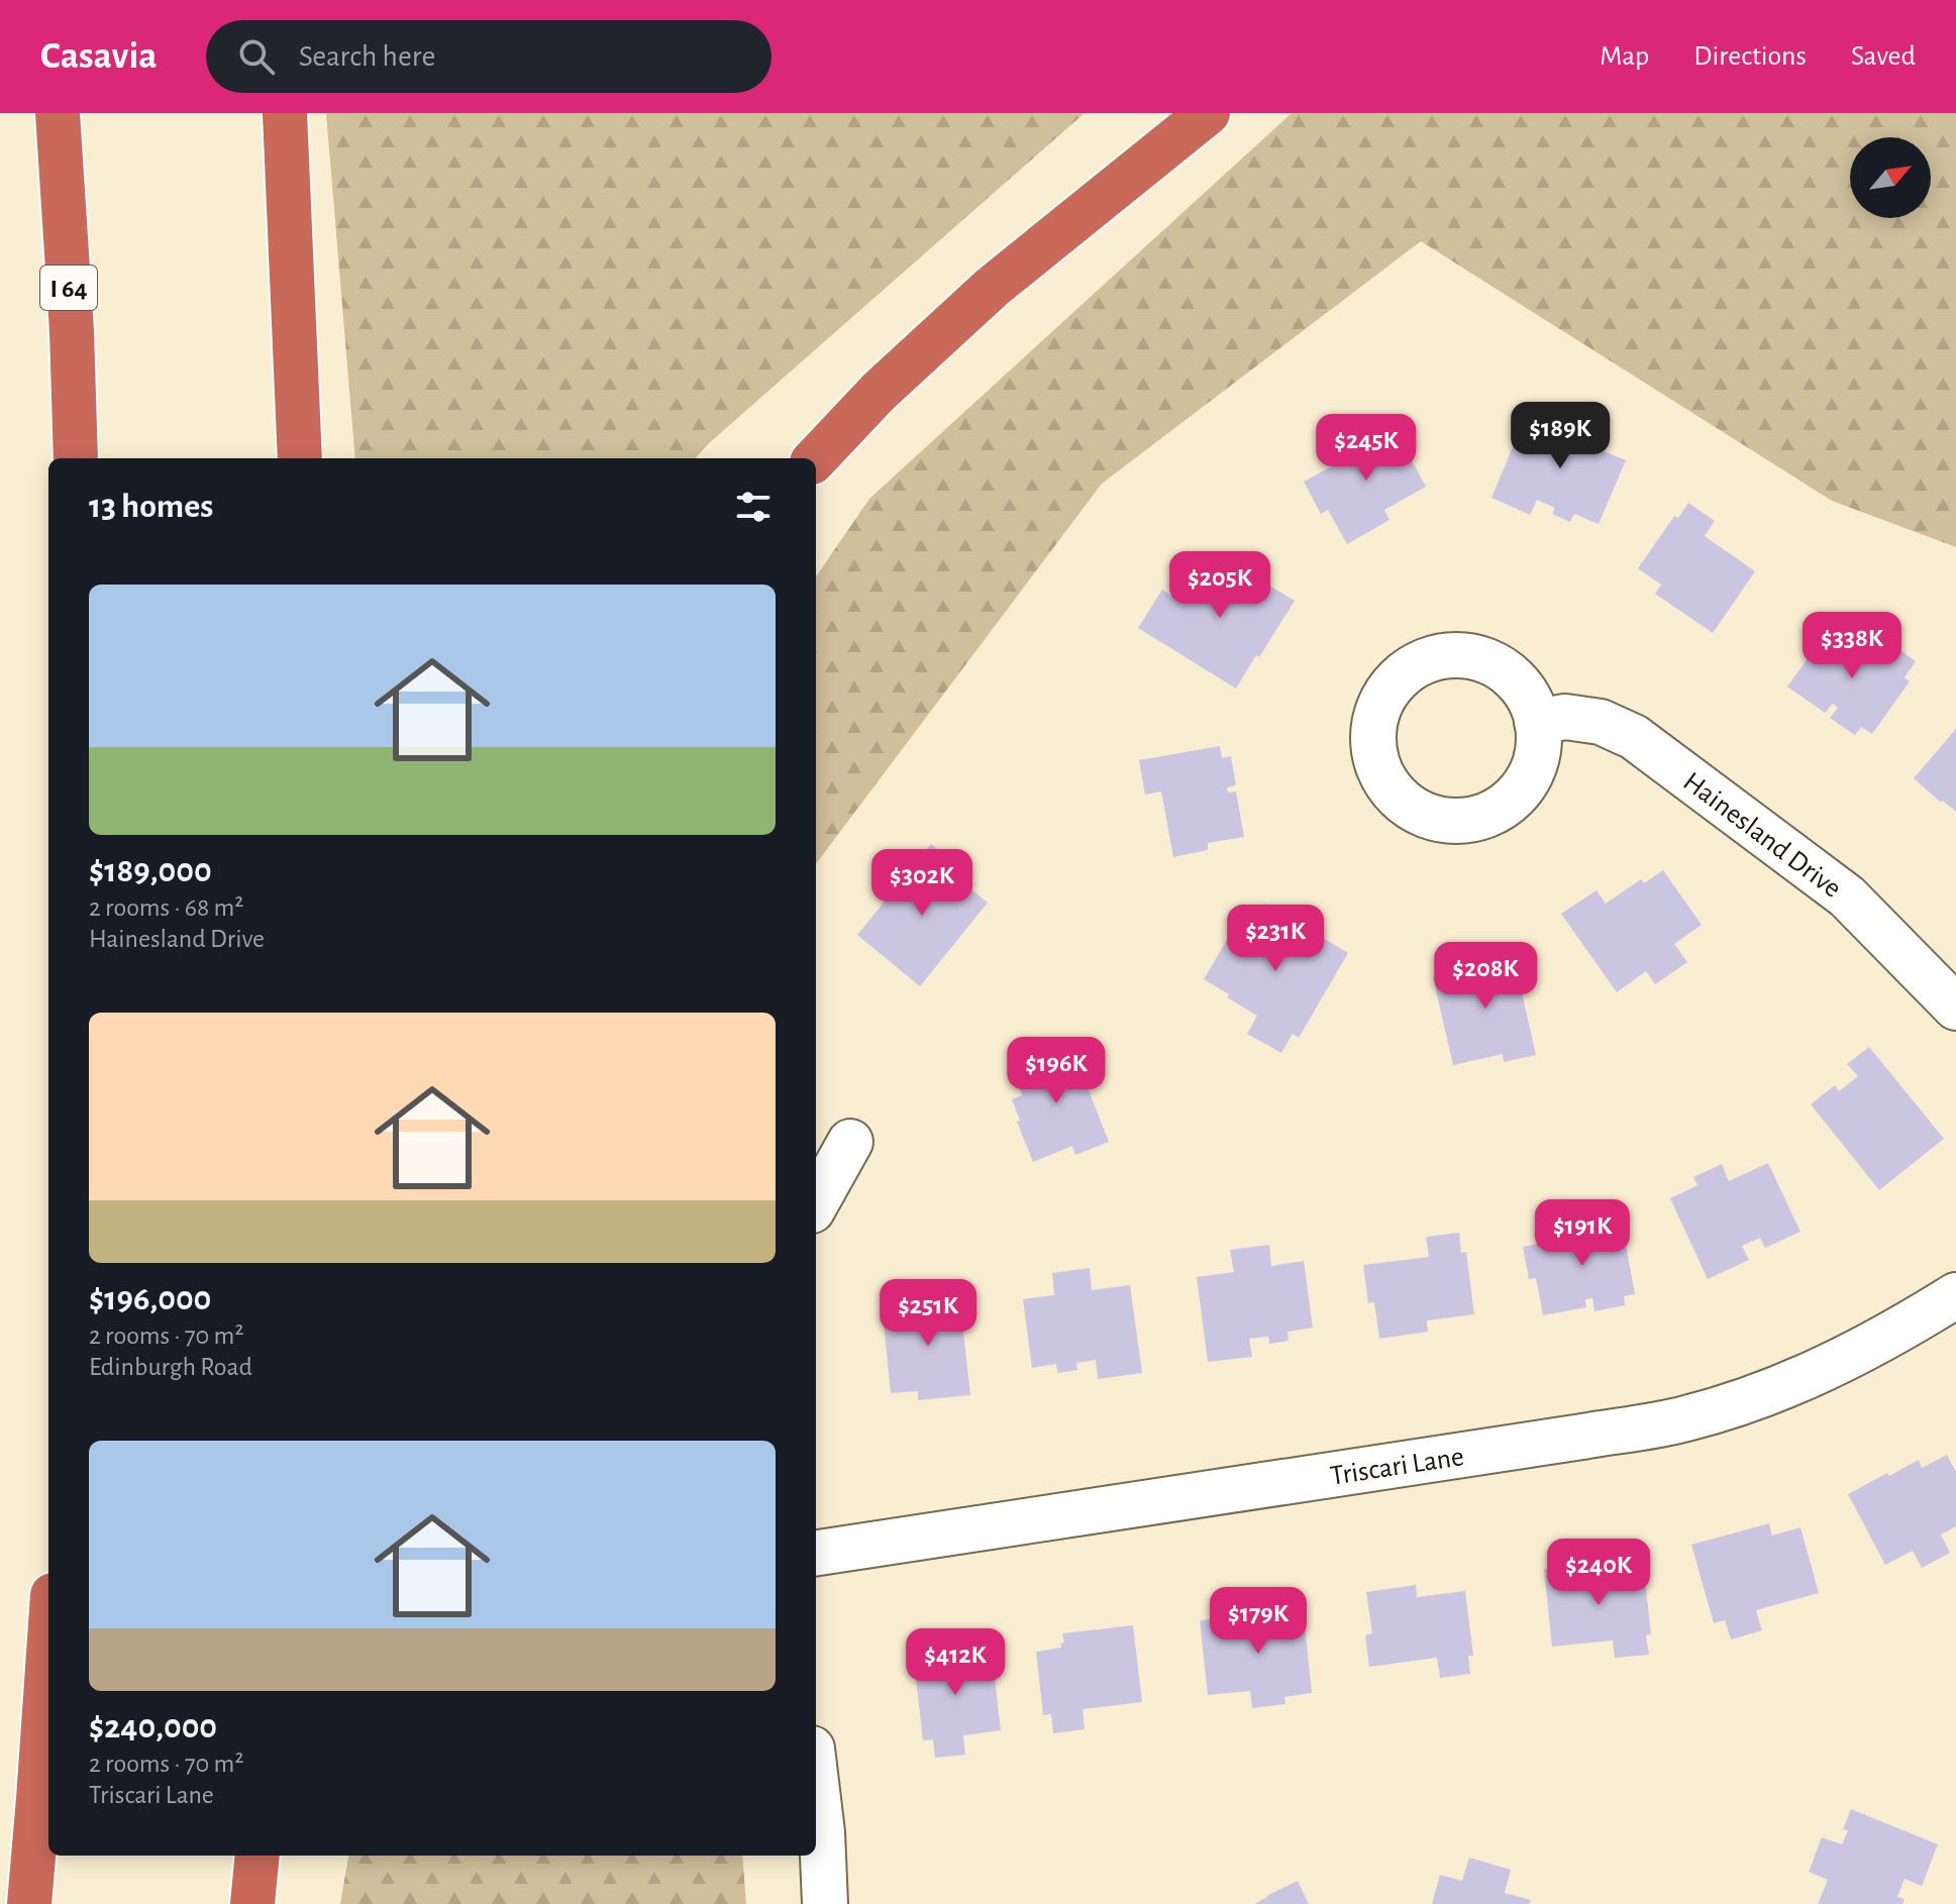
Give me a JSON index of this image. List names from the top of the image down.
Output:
{
  "streets": {
    "highway": ["I 64"],
    "street": ["Hainesland Drive", "Triscari Lane"]
  },
  "north": "top right",
  "page": {
    "header": "Casavia",
    "search": "Search here",
    "nav": ["Map", "Directions", "Saved"],
    "price": [
      "$189K",
      "$245K",
      "$205K",
      "$338K",
      "$302K",
      "$231K",
      "$208K",
      "$196K",
      "$191K",
      "$251K",
      "$240K",
      "$179K",
      "$412K"
    ],
    "heading": "13 homes",
    "list": [
      {
        "name": "$189,000",
        "note": "2 rooms · 68 m² · Hainesland Drive"
      },
      {
        "name": "$196,000",
        "note": "2 rooms · 70 m² · Edinburgh Road"
      },
      {
        "name": "$240,000",
        "note": "2 rooms · 70 m² · Triscari Lane"
      }
    ]
  }
}
